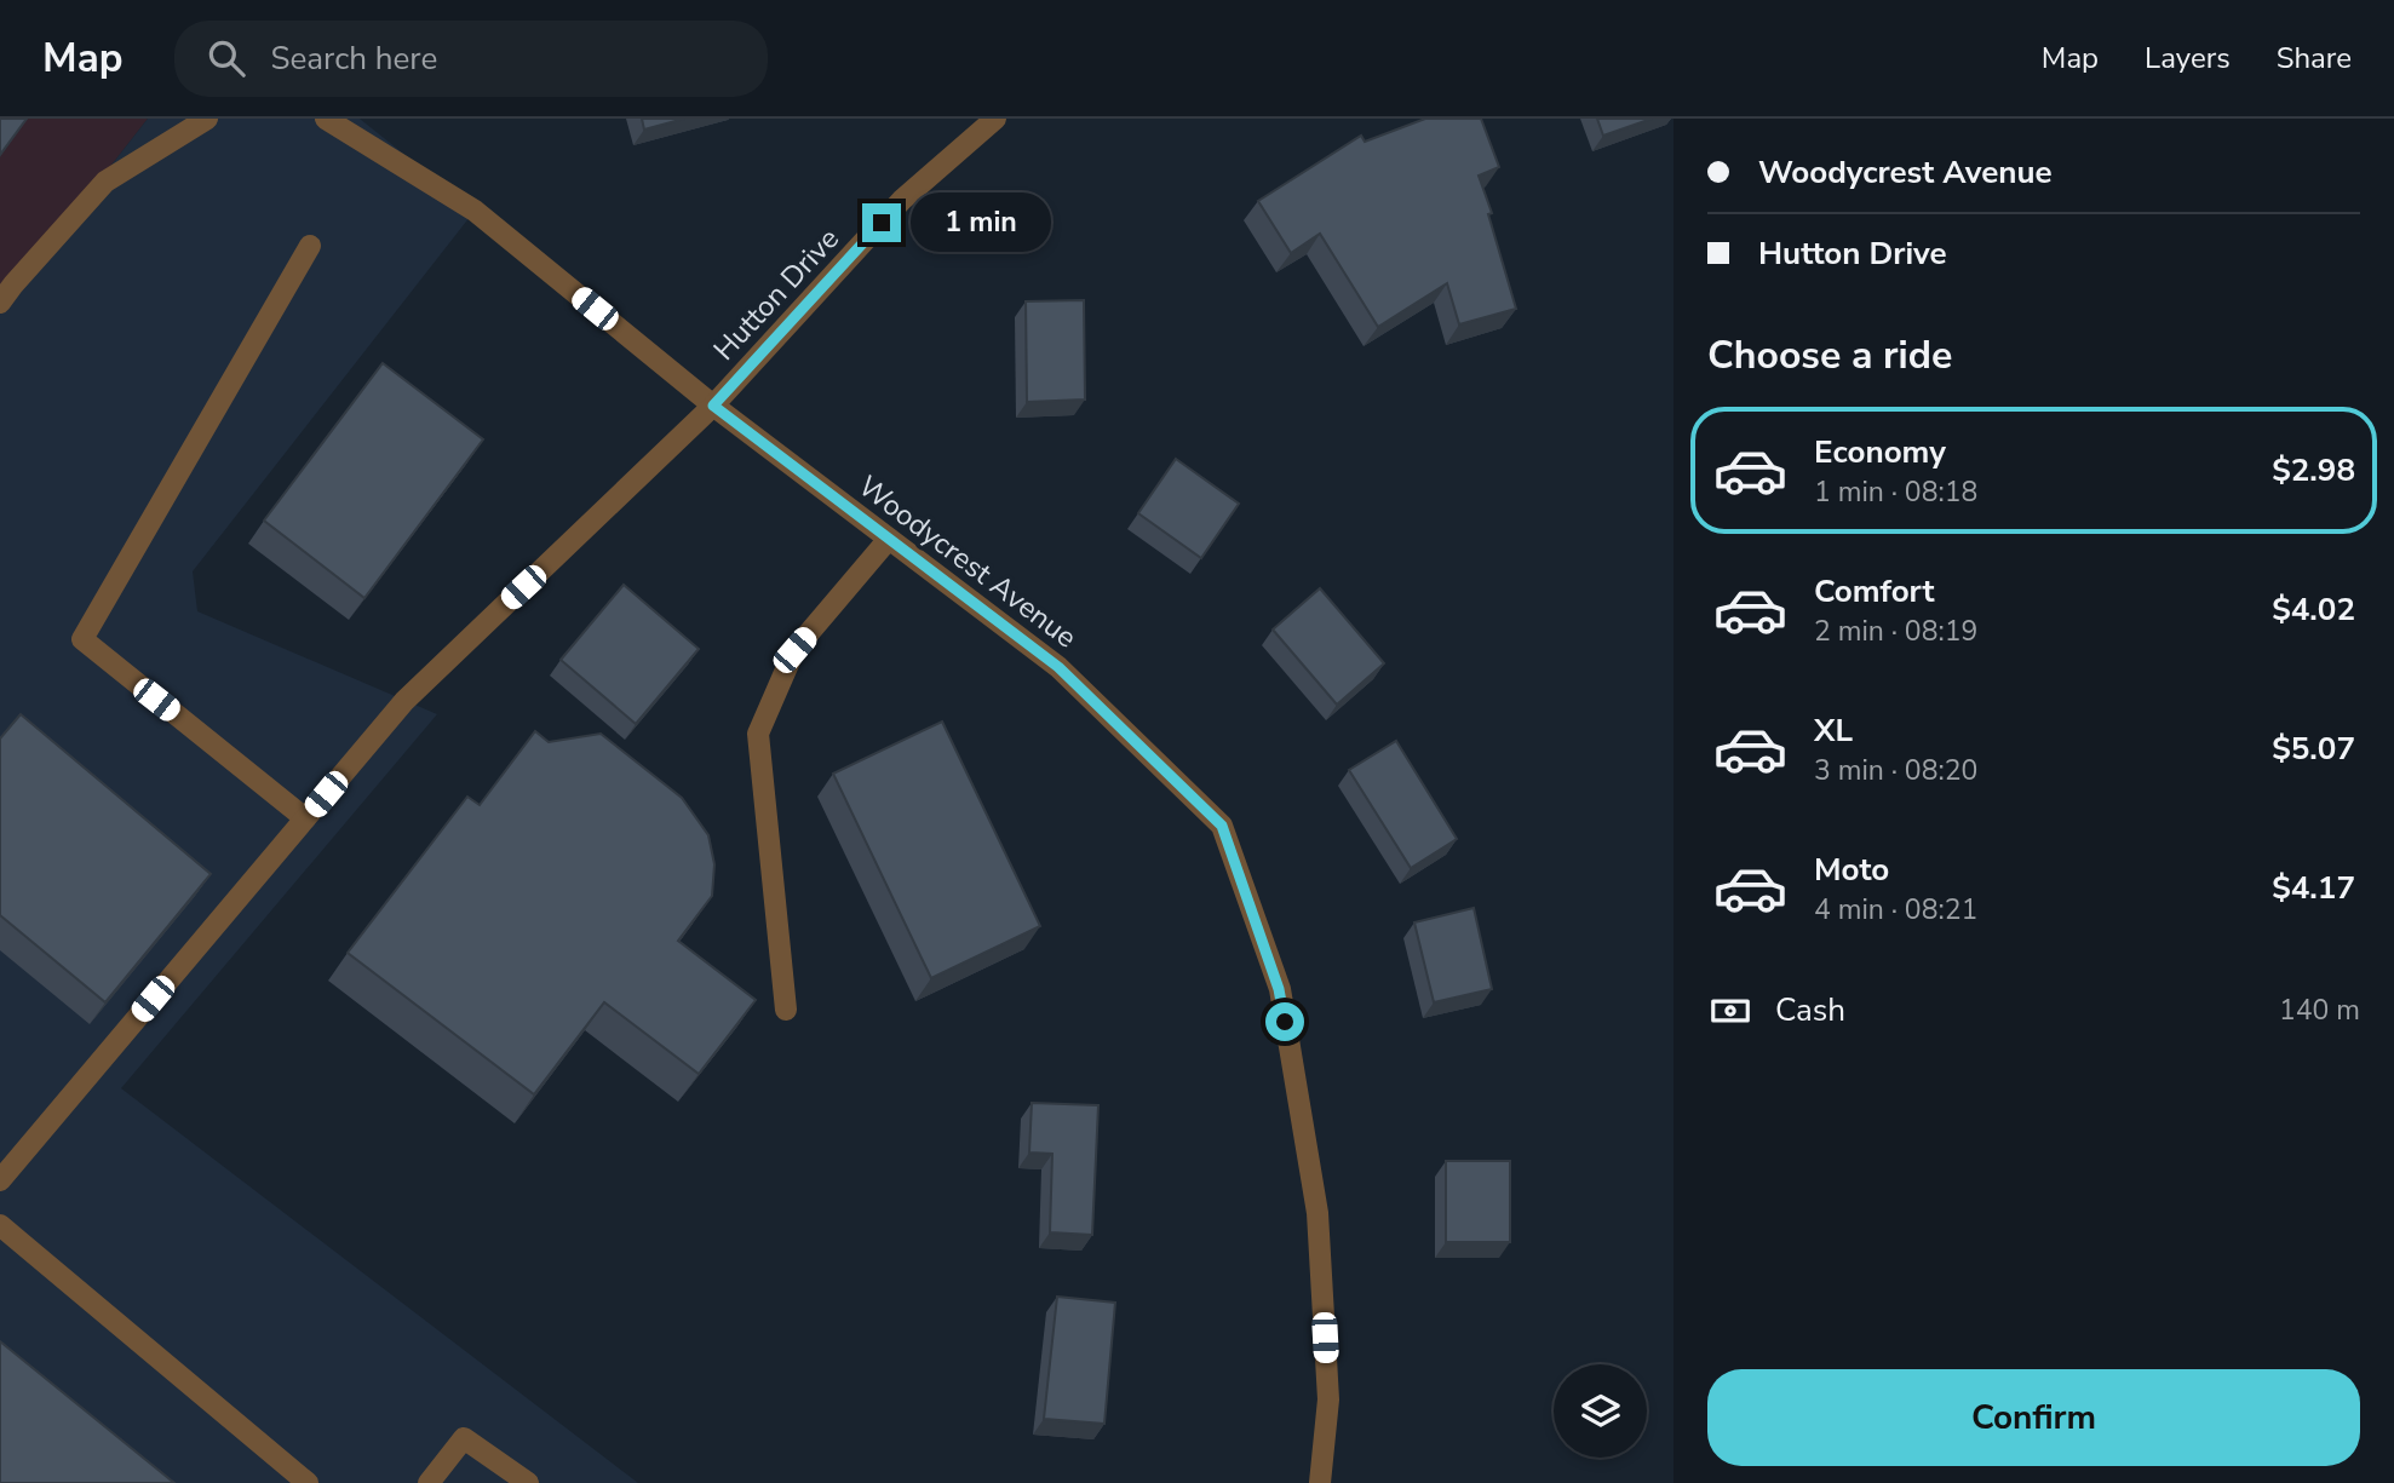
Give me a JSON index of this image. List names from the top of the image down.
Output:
{
  "streets": {
    "street": ["Hutton Drive", "Woodycrest Avenue"]
  },
  "crossings": [
    ["Hutton Drive", "Woodycrest Avenue"]
  ],
  "page": {
    "header": "Map",
    "search": "Search here",
    "nav": ["Map", "Layers", "Share"],
    "banner": ["Woodycrest Avenue", "Hutton Drive"],
    "bubble": "1 min",
    "heading": "Choose a ride",
    "list": [
      {
        "name": "Economy",
        "note": "1 min · 08:18",
        "value": "$2.98"
      },
      {
        "name": "Comfort",
        "note": "2 min · 08:19",
        "value": "$4.02"
      },
      {
        "name": "XL",
        "note": "3 min · 08:20",
        "value": "$5.07"
      },
      {
        "name": "Moto",
        "note": "4 min · 08:21",
        "value": "$4.17"
      }
    ],
    "pay": ["Cash", "140 m"],
    "buttons": "Confirm"
  }
}
